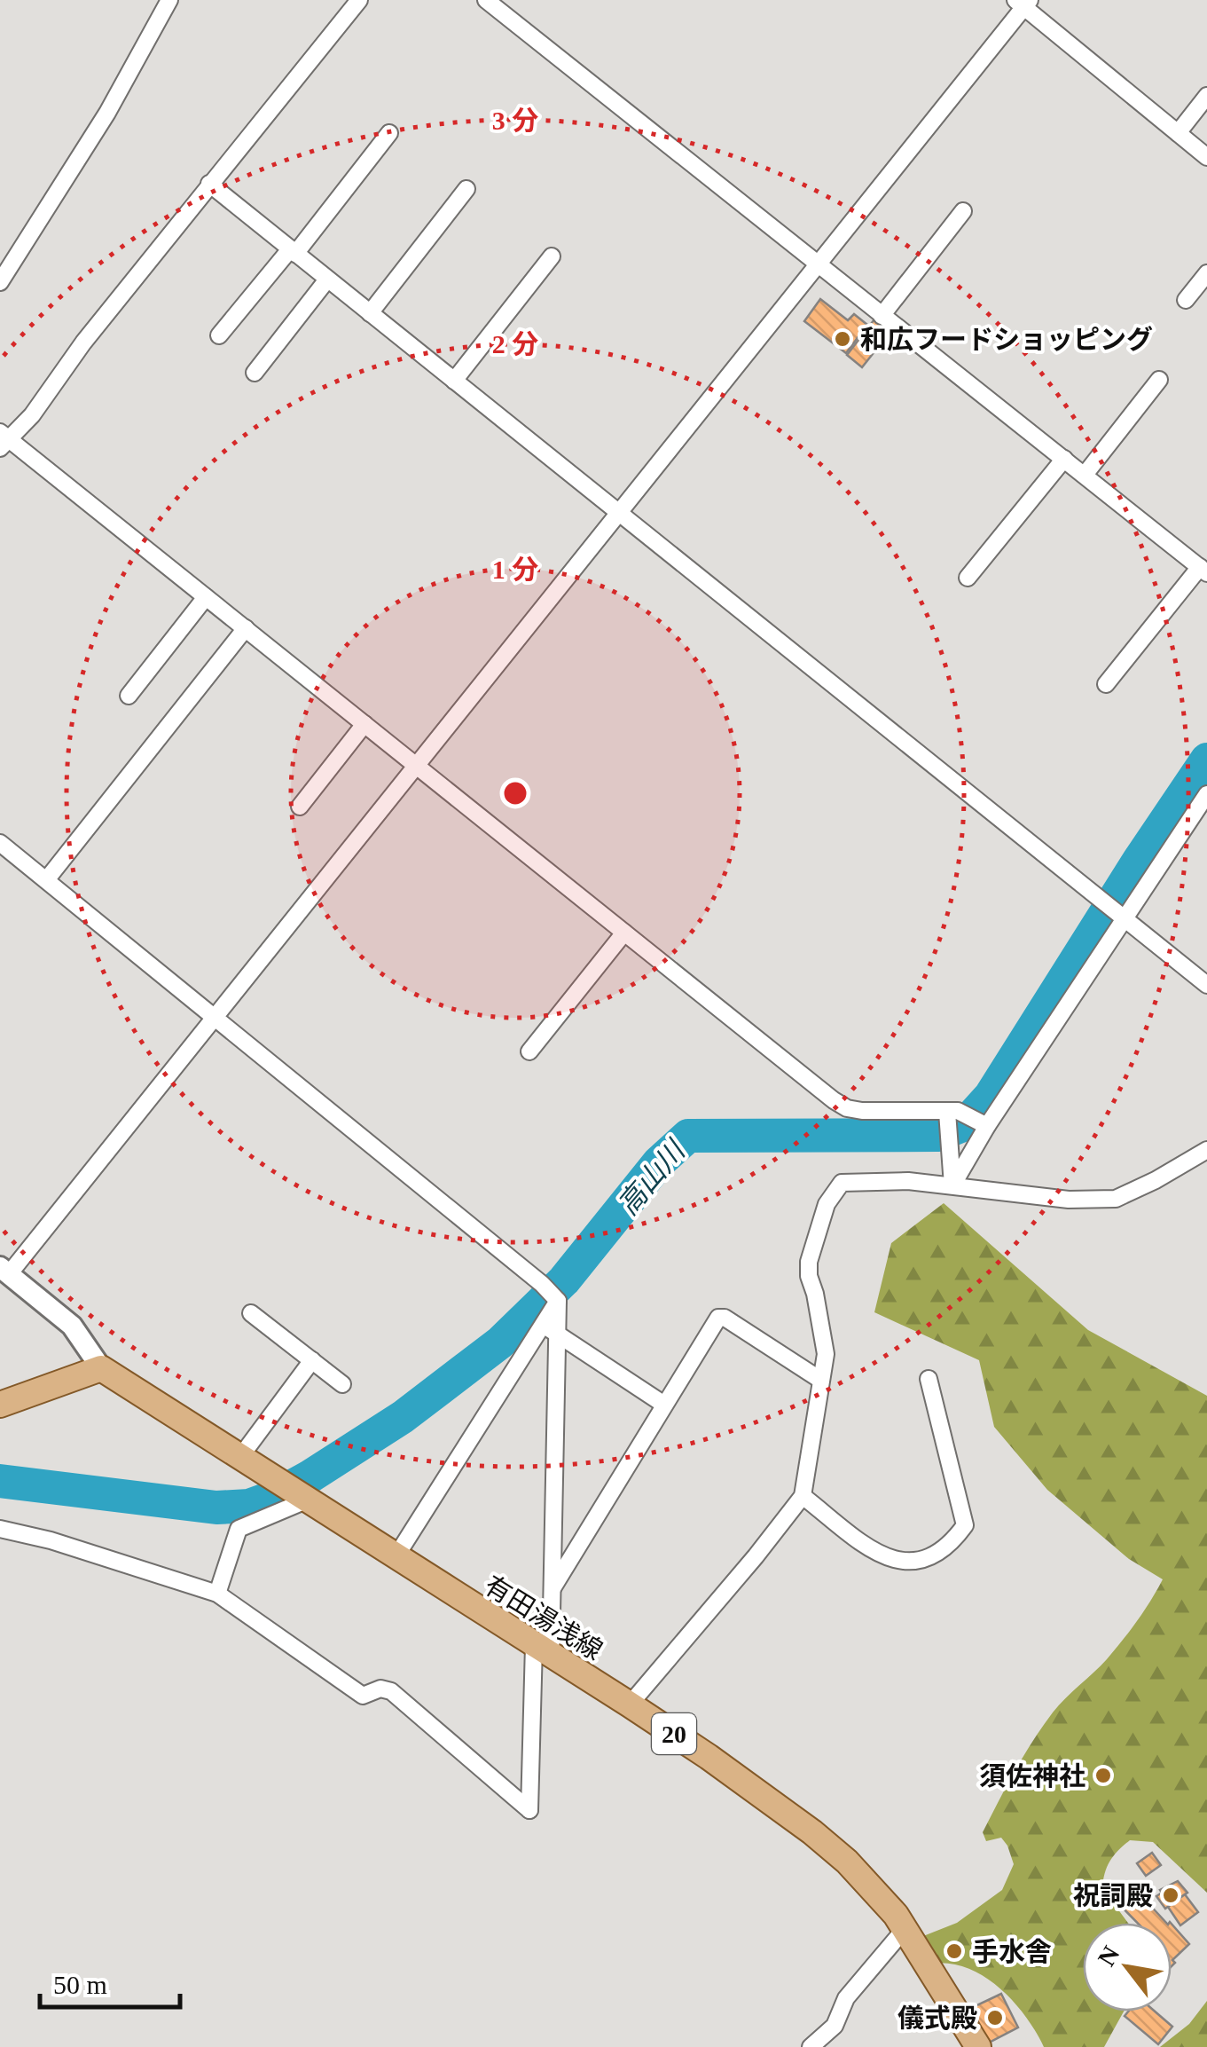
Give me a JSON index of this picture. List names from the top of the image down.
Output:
{
  "streets": {
    "main road": ["有田湯浅線", "20"]
  },
  "water": ["高山川"],
  "places": [
    "和広フードショッピング",
    "須佐神社",
    "祝詞殿",
    "手水舎",
    "儀式殿"
  ],
  "scale_bar": "50 m",
  "north": "top left",
  "rings": ["3 分", "2 分", "1 分"]
}
